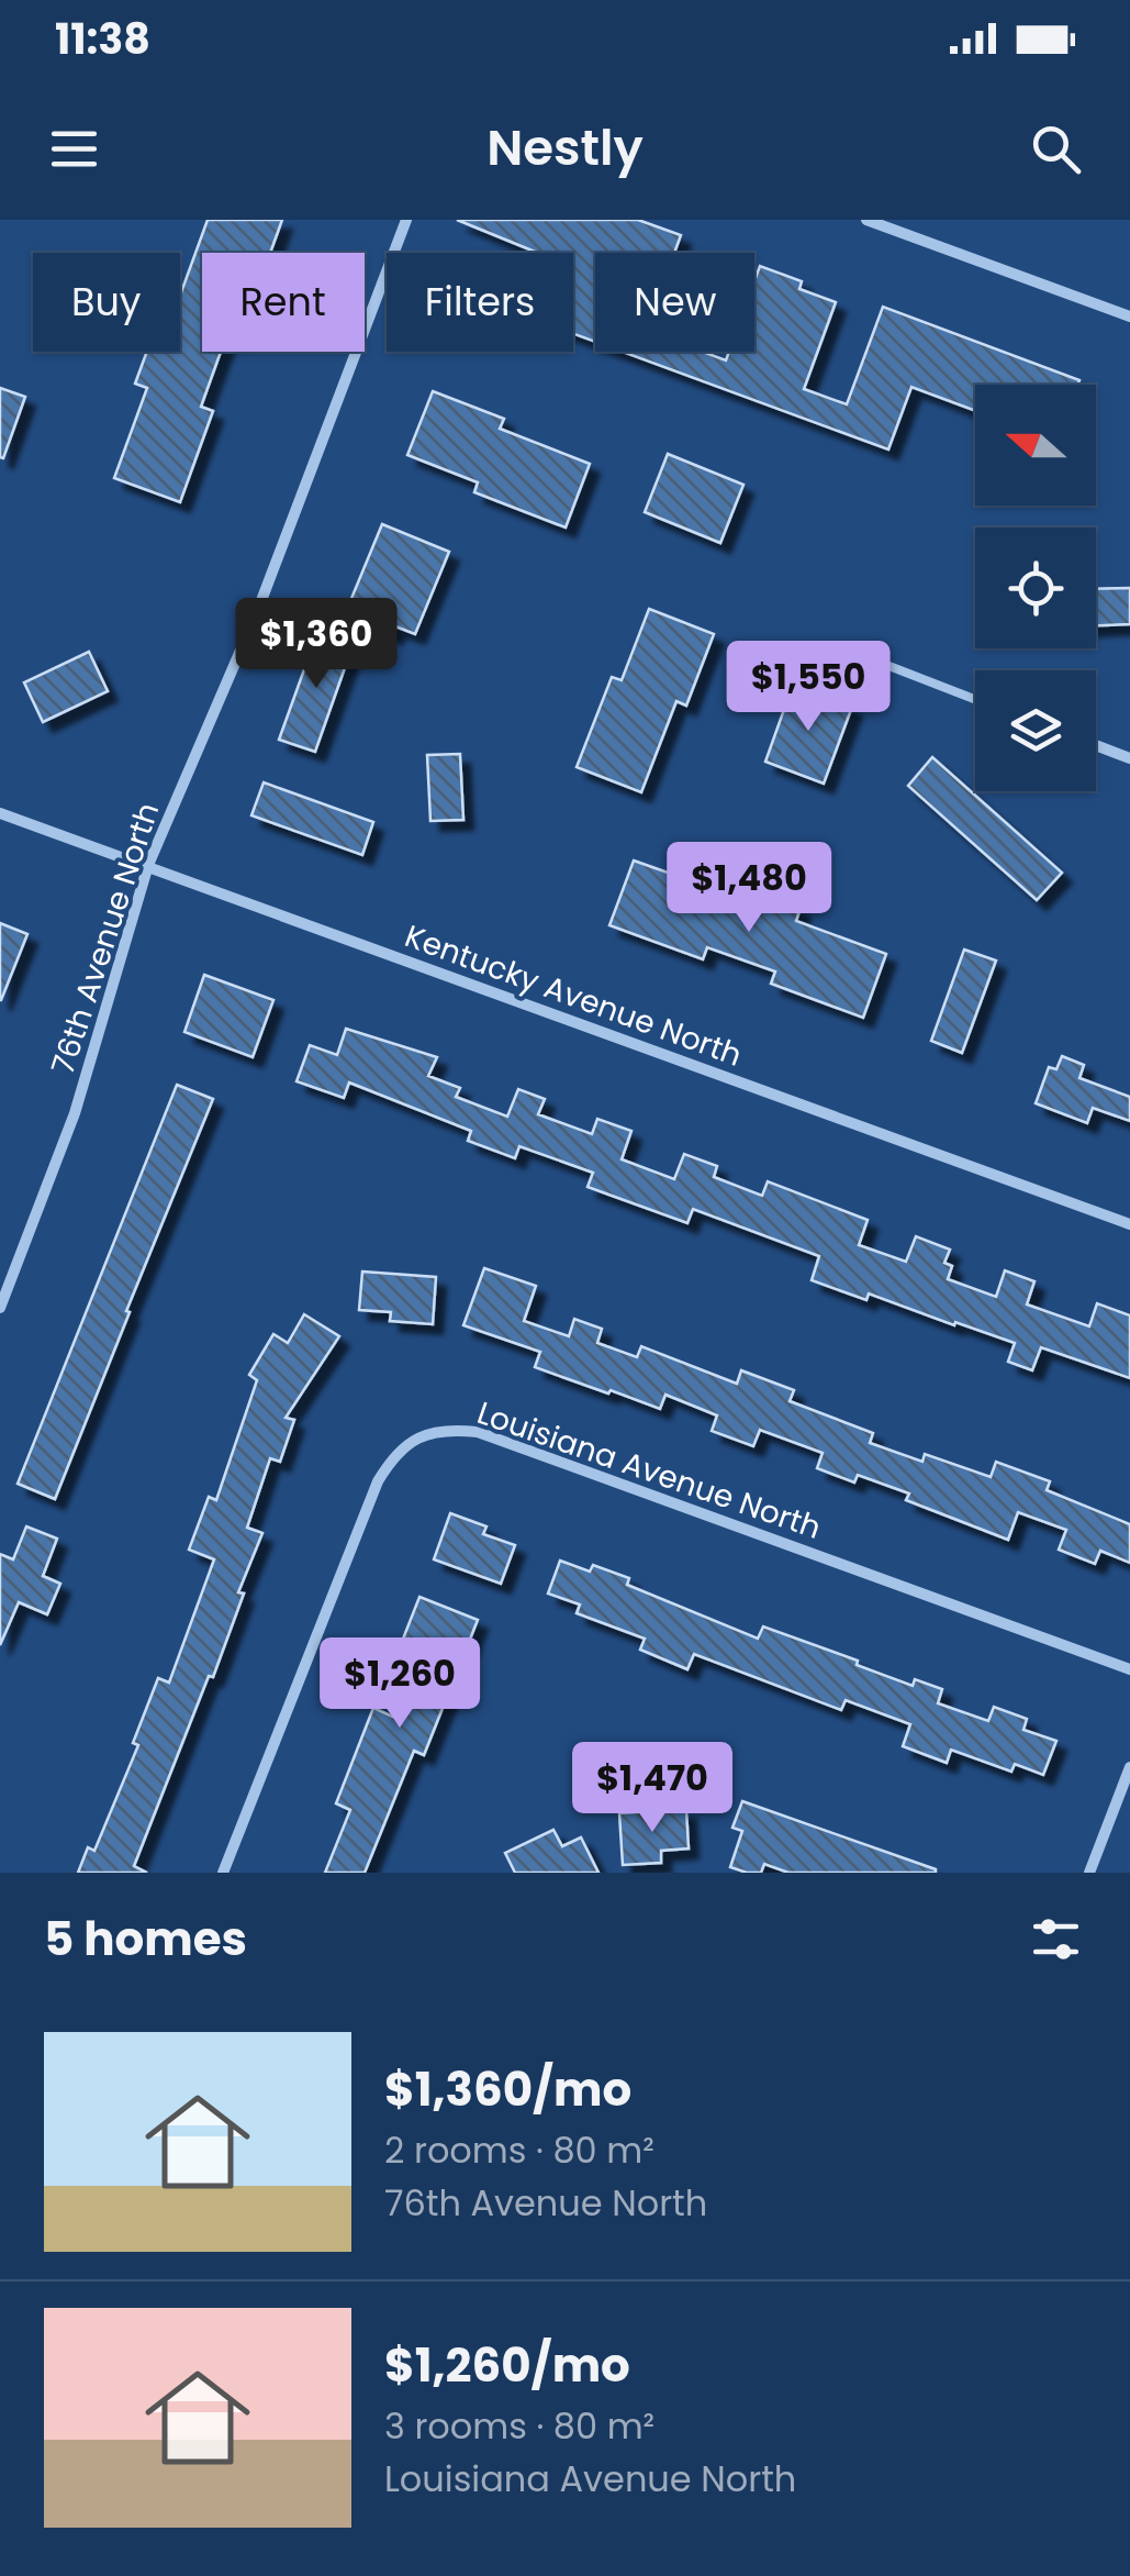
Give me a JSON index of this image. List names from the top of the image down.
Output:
{
  "streets": {
    "street": ["76th Avenue North", "Kentucky Avenue North", "Louisiana Avenue North"]
  },
  "crossings": [
    ["76th Avenue North", "Kentucky Avenue North"]
  ],
  "north": "left",
  "page": {
    "status": "11:38",
    "header": "Nestly",
    "chip": [
      "Buy",
      "Rent",
      "Filters",
      "New"
    ],
    "price": [
      "$1,360",
      "$1,550",
      "$1,480",
      "$1,260",
      "$1,470"
    ],
    "heading": "5 homes",
    "list": [
      {
        "name": "$1,360/mo",
        "note": "2 rooms · 80 m² · 76th Avenue North"
      },
      {
        "name": "$1,260/mo",
        "note": "3 rooms · 80 m² · Louisiana Avenue North"
      }
    ]
  }
}
